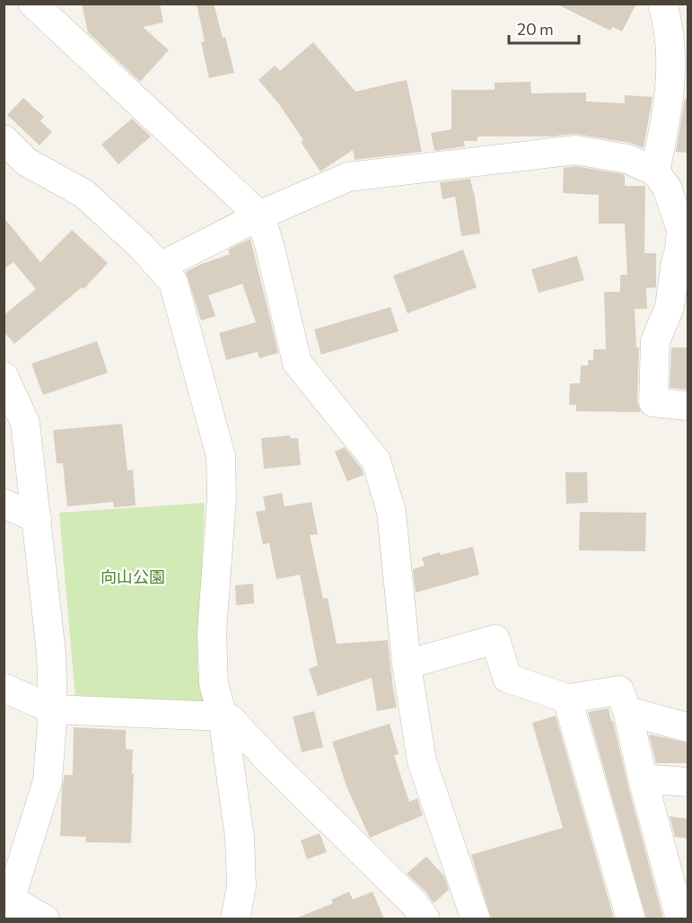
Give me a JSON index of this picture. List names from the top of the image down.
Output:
{
  "parks": ["向山公園"],
  "scale_bar": "20 m"
}
